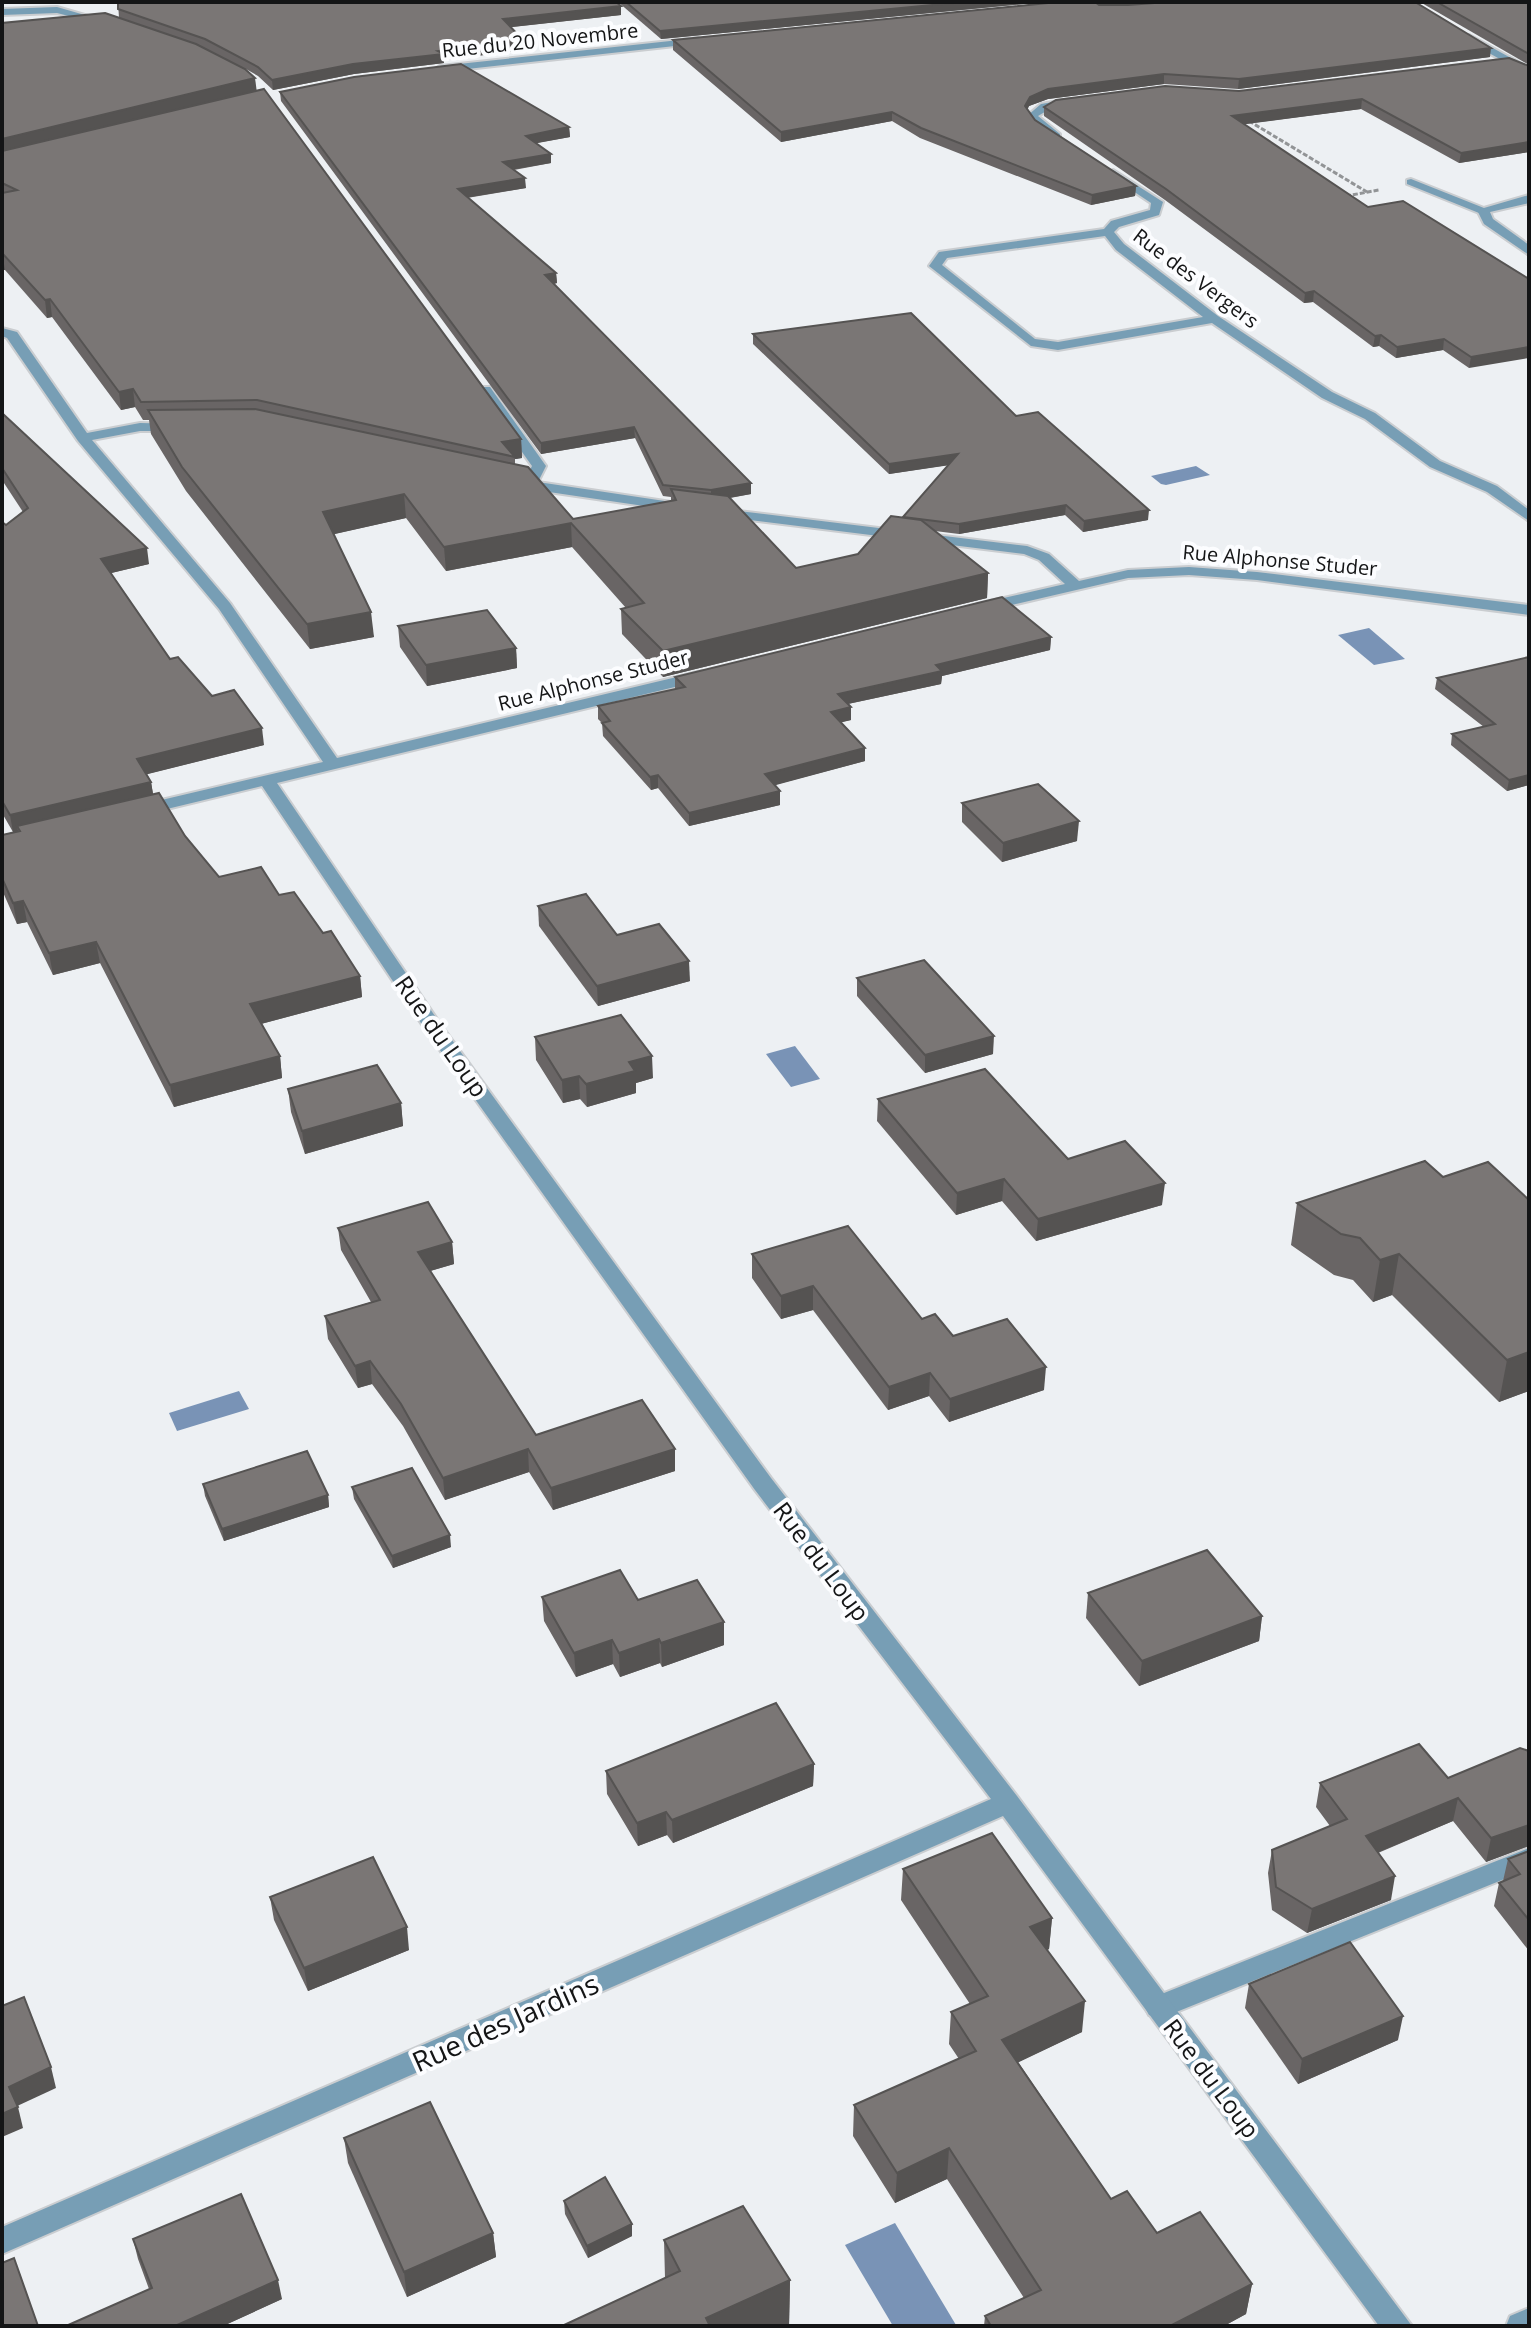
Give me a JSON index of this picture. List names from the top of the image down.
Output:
{
  "streets": {
    "street": [
      "Rue du 20 Novembre",
      "Rue des Vergers",
      "Rue Alphonse Studer",
      "Rue du Loup",
      "Rue des Jardins"
    ]
  },
  "crossings": [
    ["Rue Alphonse Studer", "Rue du Loup"],
    ["Rue du Loup", "Rue des Jardins"]
  ]
}
